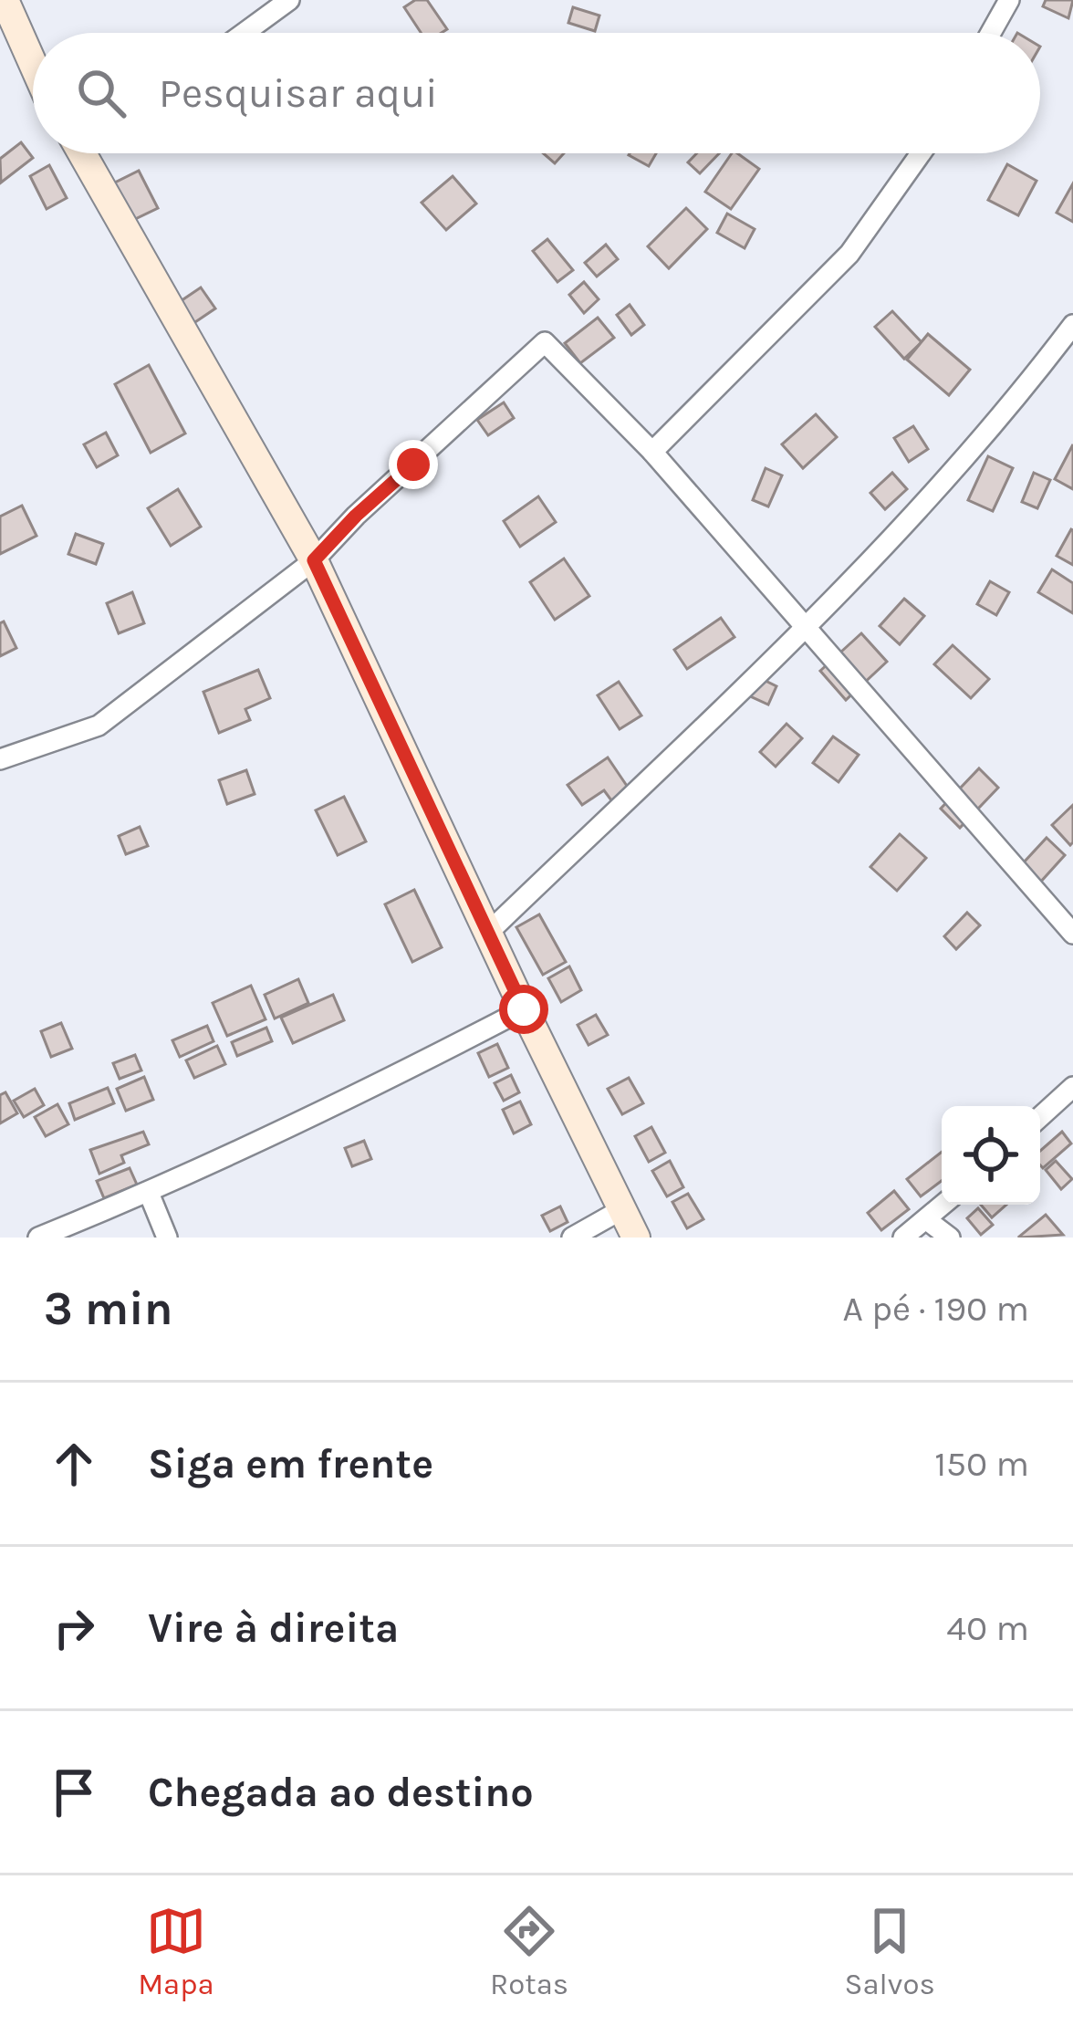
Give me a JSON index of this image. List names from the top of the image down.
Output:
{
  "page": {
    "search": "Pesquisar aqui",
    "heading": ["3 min", "A pé · 190 m"],
    "list": [
      ["Siga em frente", "150 m"],
      ["Vire à direita", "40 m"],
      "Chegada ao destino"
    ],
    "nav": ["Mapa", "Rotas", "Salvos"]
  }
}
